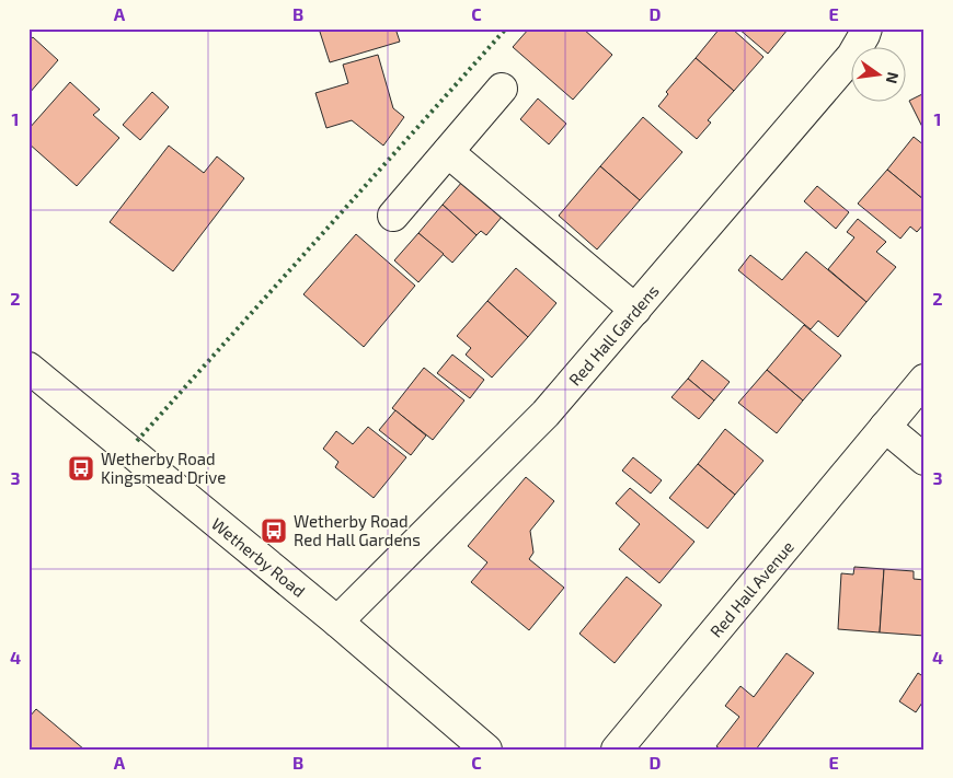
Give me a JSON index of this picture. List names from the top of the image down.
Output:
{
  "streets": {
    "street": ["Red Hall Gardens", "Wetherby Road", "Red Hall Avenue"]
  },
  "crossings": [
    ["Red Hall Gardens", "Wetherby Road"]
  ],
  "places": {
    "bus stop": ["Wetherby Road Kingsmead Drive", "Wetherby Road Red Hall Gardens"]
  },
  "north": "right",
  "grid": {
    "columns": [
      "A",
      "B",
      "C",
      "D",
      "E"
    ],
    "rows": [
      "1",
      "2",
      "3",
      "4"
    ]
  }
}
